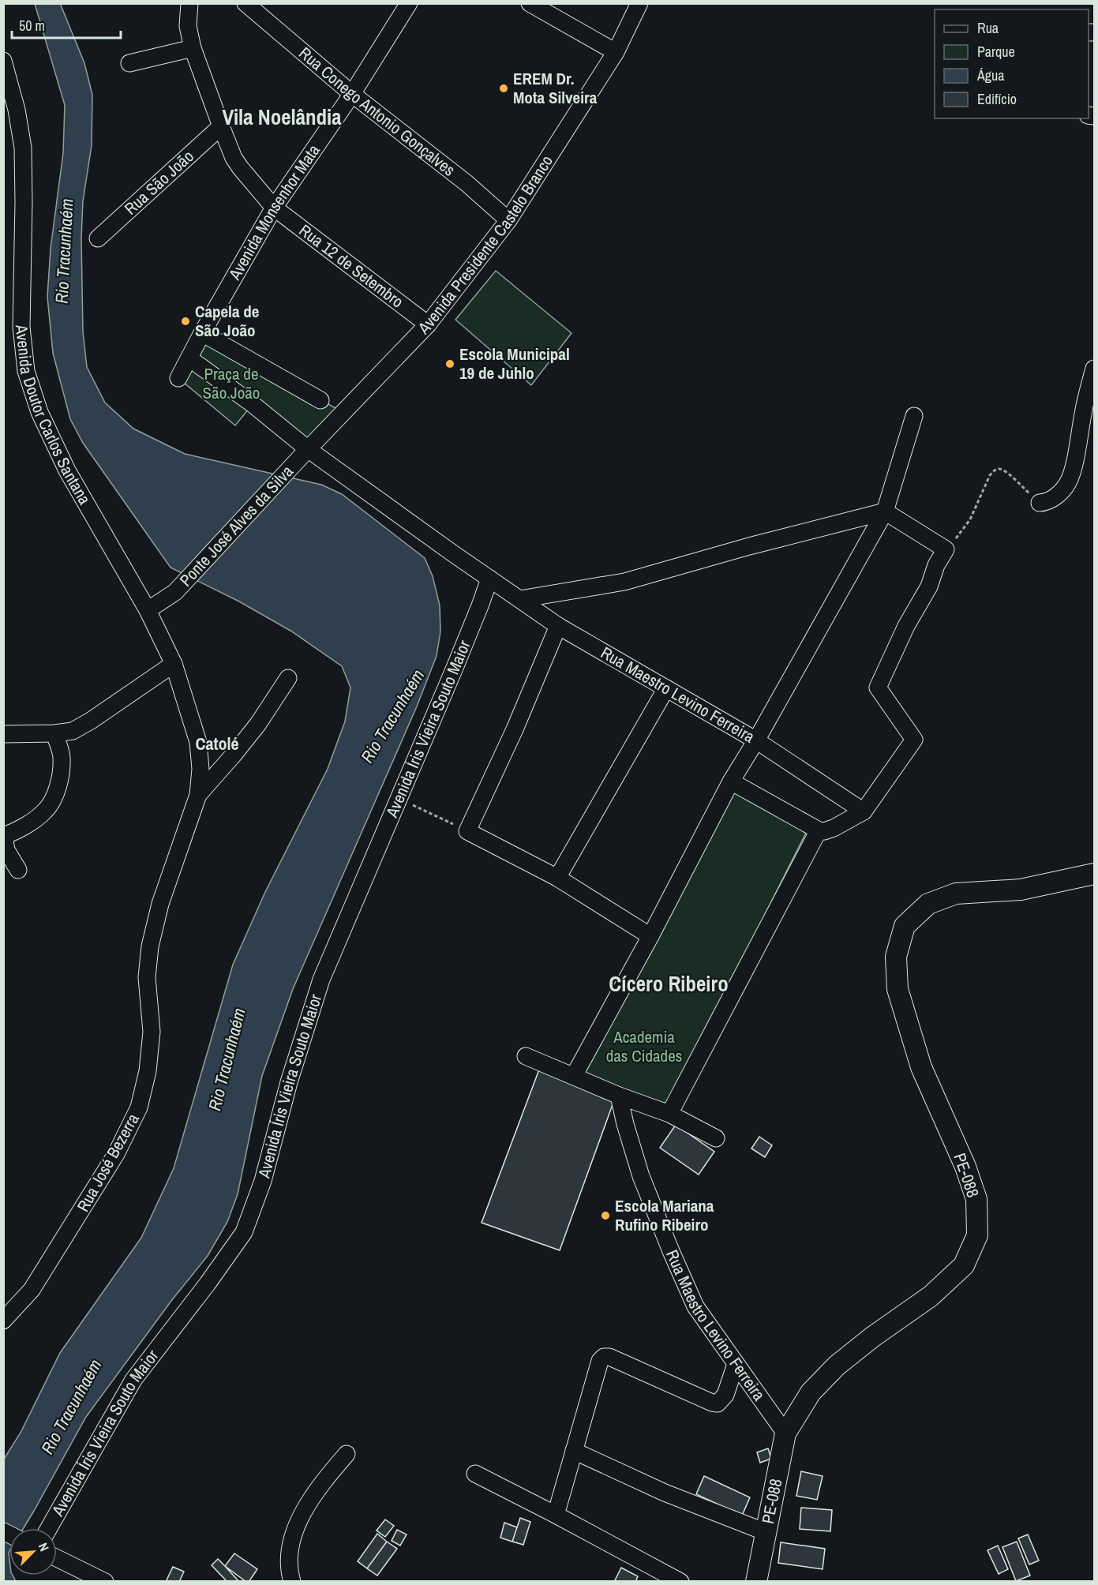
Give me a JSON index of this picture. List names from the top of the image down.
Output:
{
  "streets": {
    "main road": ["PE-088"],
    "street": [
      "Rua Conego Antonio Gonçalves",
      "Rua São João",
      "Avenida Monsenhor Mata",
      "Avenida Presidente Castelo Branco",
      "Rua 12 de Setembro",
      "Avenida Doutor Carlos Santana",
      "Ponte José Alves da Silva",
      "Rua Maestro Levino Ferreira",
      "Avenida Íris Vieira Souto Maior",
      "Rua José Bezerra"
    ]
  },
  "crossings": [
    ["Rua Conego Antonio Gonçalves", "Avenida Monsenhor Mata"],
    ["Rua Conego Antonio Gonçalves", "Avenida Presidente Castelo Branco"],
    ["Rua São João", "Rua 12 de Setembro"],
    ["Avenida Monsenhor Mata", "Rua 12 de Setembro"],
    ["Avenida Monsenhor Mata", "Rua Maestro Levino Ferreira"],
    ["Avenida Presidente Castelo Branco", "Rua 12 de Setembro"],
    ["Avenida Presidente Castelo Branco", "Ponte José Alves da Silva"],
    ["Avenida Presidente Castelo Branco", "Rua Maestro Levino Ferreira"],
    ["Avenida Doutor Carlos Santana", "Ponte José Alves da Silva"],
    ["Avenida Doutor Carlos Santana", "Rua José Bezerra"],
    ["Ponte José Alves da Silva", "Rua Maestro Levino Ferreira"],
    ["Rua Maestro Levino Ferreira", "Avenida Íris Vieira Souto Maior"],
    ["Rua Maestro Levino Ferreira", "PE-088"]
  ],
  "districts": ["Vila Noelândia", "Catolé", "Cícero Ribeiro"],
  "water": ["Rio Tracunhaém"],
  "parks": ["Praça de São João", "Academia das Cidades"],
  "places": [
    "EREM Dr. Mota Silveira",
    "Capela de São João",
    "Escola Municipal 19 de Juhlo",
    "Escola Mariana Rufino Ribeiro"
  ],
  "legend": [
    "Rua",
    "Parque",
    "Água",
    "Edifício"
  ],
  "scale_bar": "50 m",
  "north": "top right"
}
